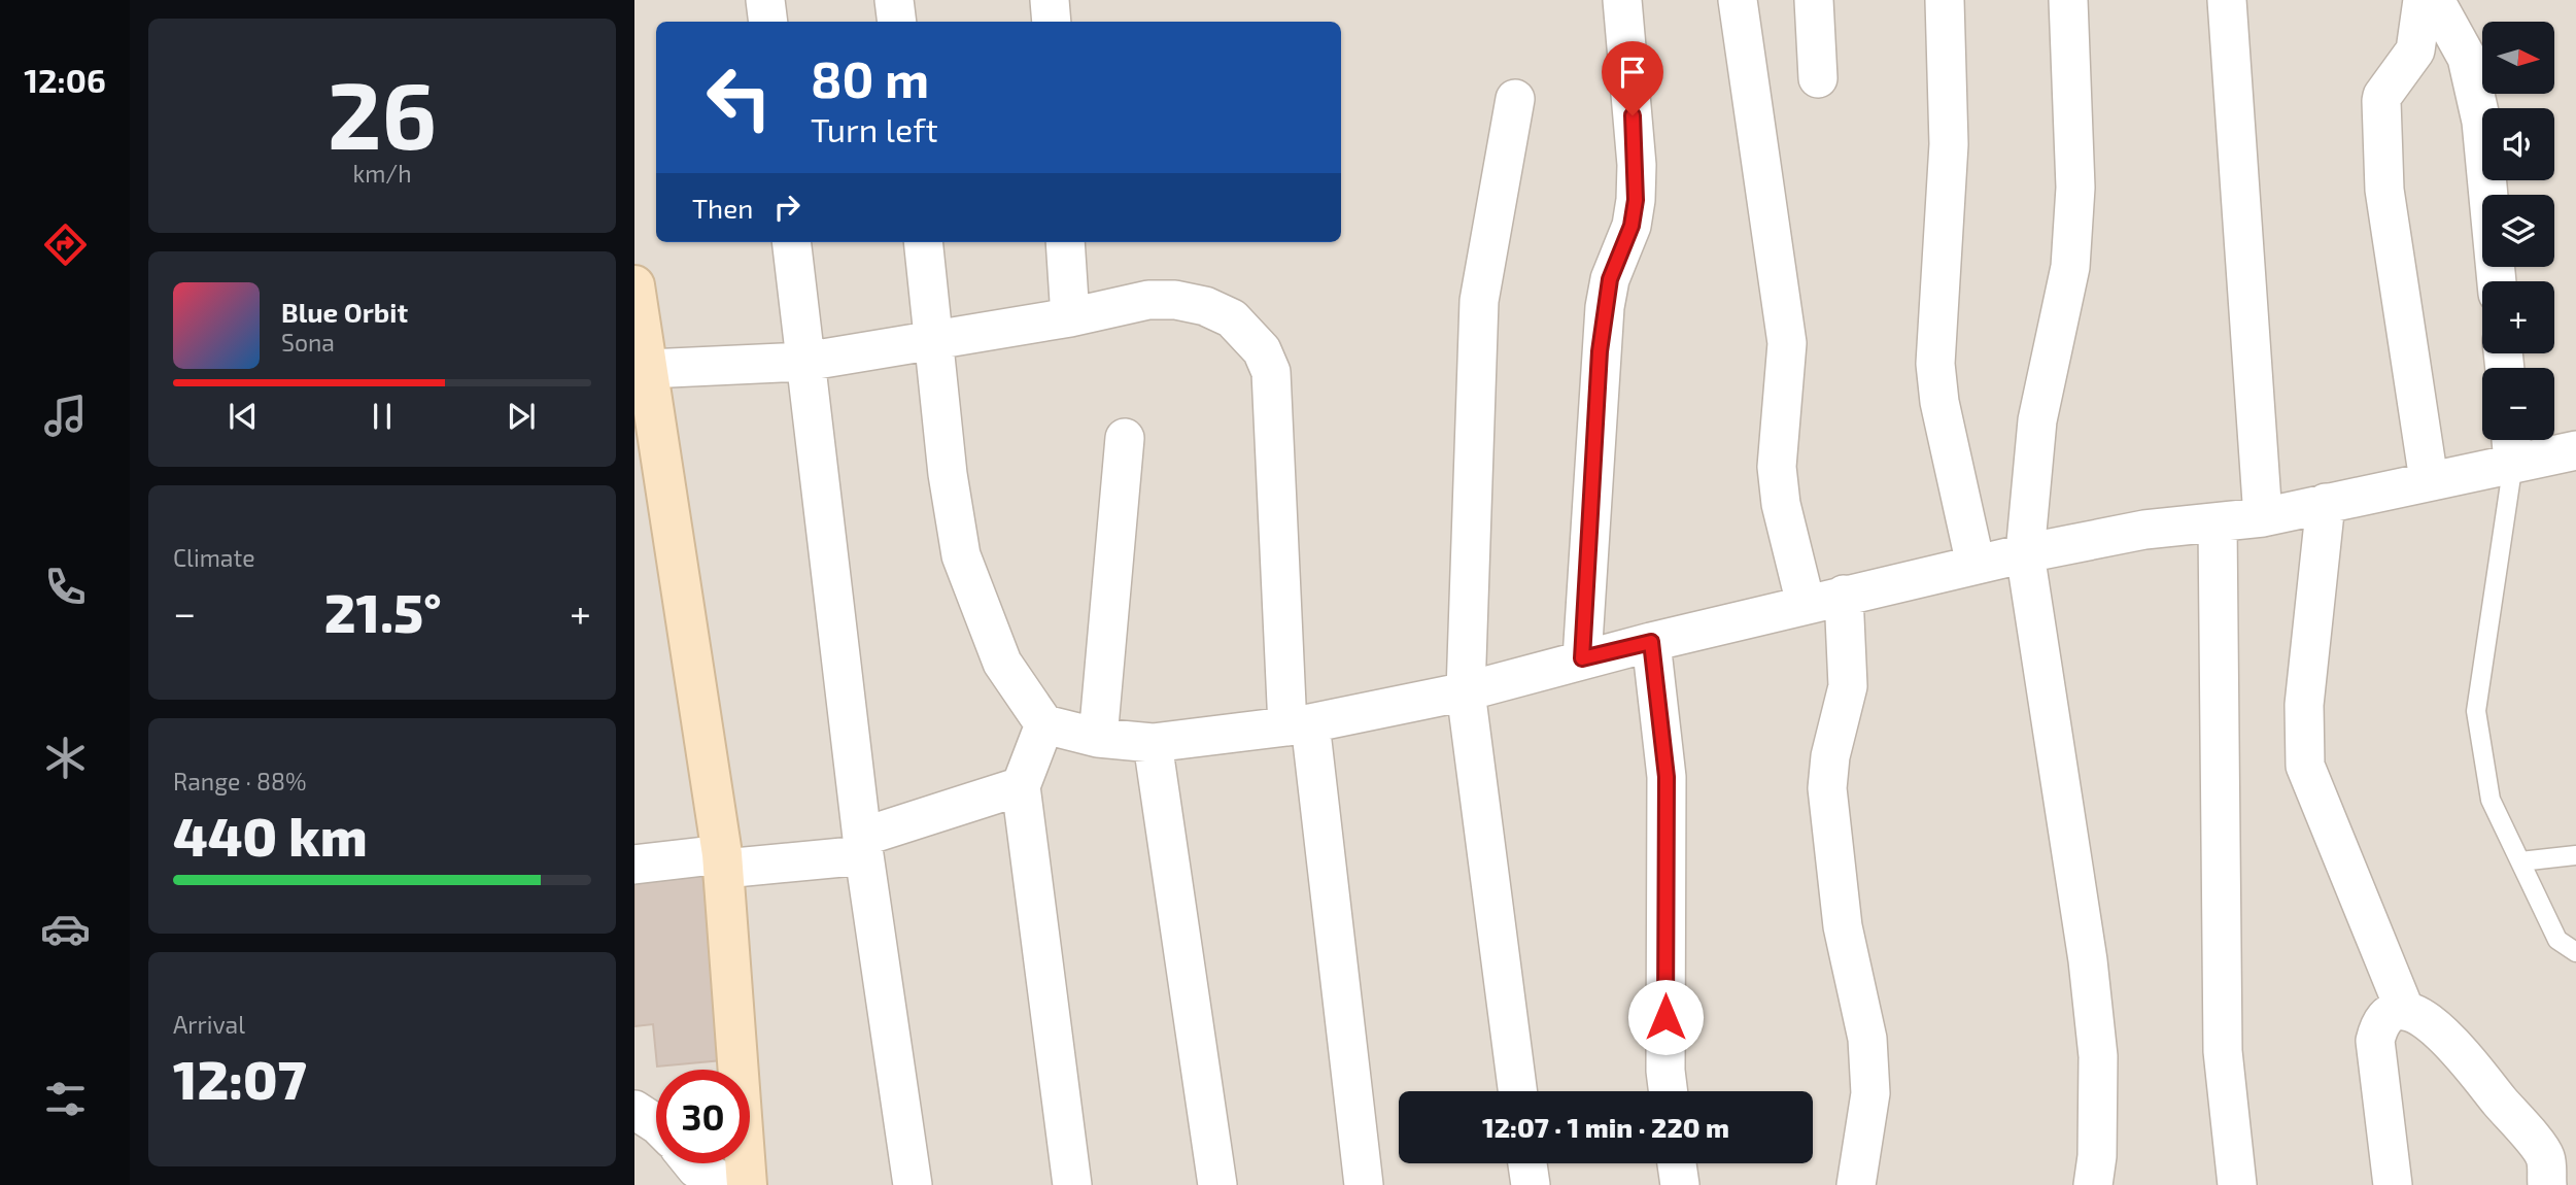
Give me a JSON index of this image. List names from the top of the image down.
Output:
{
  "north": "right",
  "page": {
    "tabs": "12:06",
    "tile": [
      ["26", "km/h"],
      "Climate",
      ["Range · 88%", "440 km"],
      ["Arrival", "12:07"]
    ],
    "map_buttons": ["+", "−"],
    "turn": ["80 m", "Turn left"],
    "then": "Then",
    "song": ["Blue Orbit", "Sona"],
    "heat": ["−", "21.5°", "+"],
    "limit": "30",
    "trip": "12:07 · 1 min · 220 m"
  }
}
